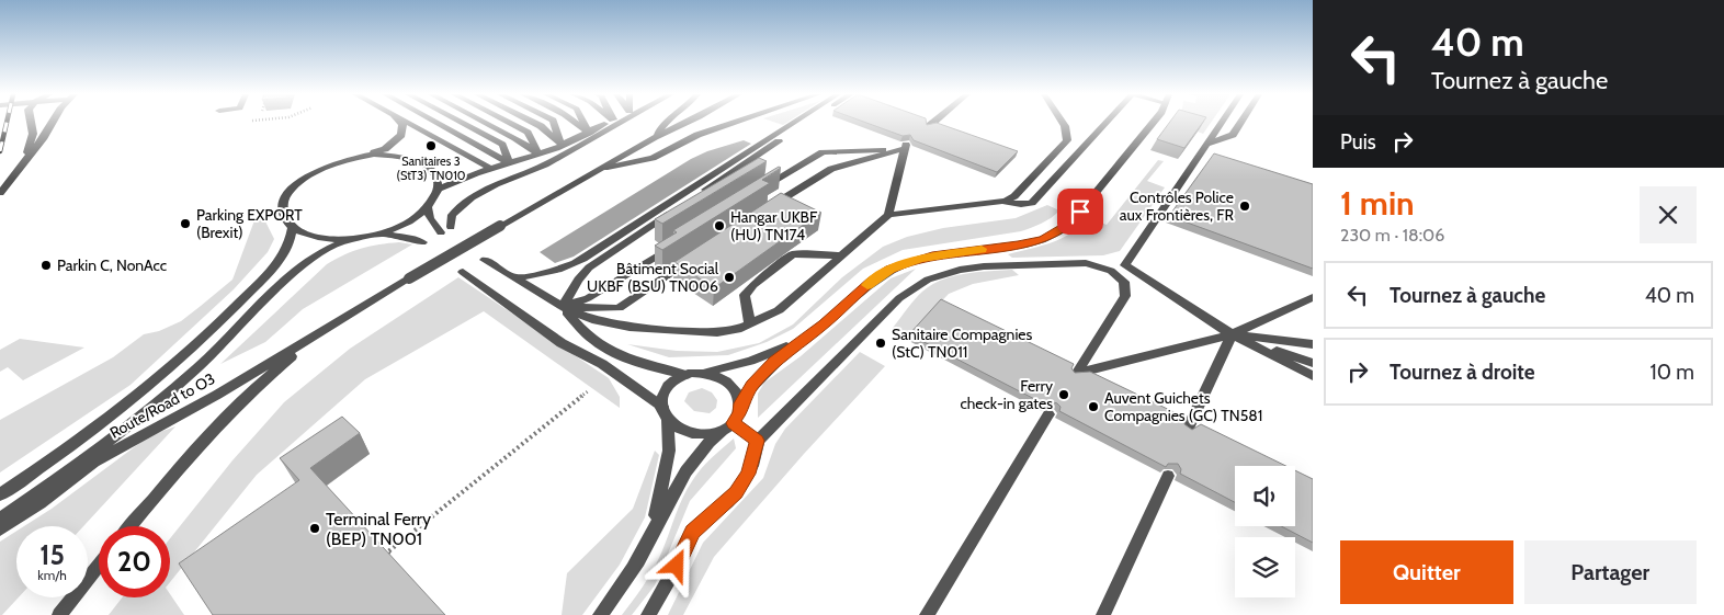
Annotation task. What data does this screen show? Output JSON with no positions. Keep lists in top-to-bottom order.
{
  "streets": {
    "street": ["Route/Road to O3"]
  },
  "places": [
    "Sanitaires 3 (StT3) TN010",
    "Contrôles Police aux Frontières, FR",
    "Parking EXPORT (Brexit)",
    "Hangar UKBF (HU) TN174",
    "Parkin C, NonAcc",
    "Bâtiment Social UKBF (BSU) TN006",
    "Sanitaire Compagnies (StC) TN011",
    "Ferry check-in gates",
    "Auvent Guichets Compagnies (GC) TN581",
    "Terminal Ferry (BEP) TN001"
  ],
  "page": {
    "turn": ["40 m", "Tournez à gauche"],
    "then": "Puis",
    "heading": ["1 min", "230 m · 18:06"],
    "list": [
      {
        "name": "Tournez à gauche",
        "value": "40 m"
      },
      {
        "name": "Tournez à droite",
        "value": "10 m"
      }
    ],
    "speed": "15 km/h",
    "limit": "20",
    "buttons": ["Quitter", "Partager"]
  }
}
